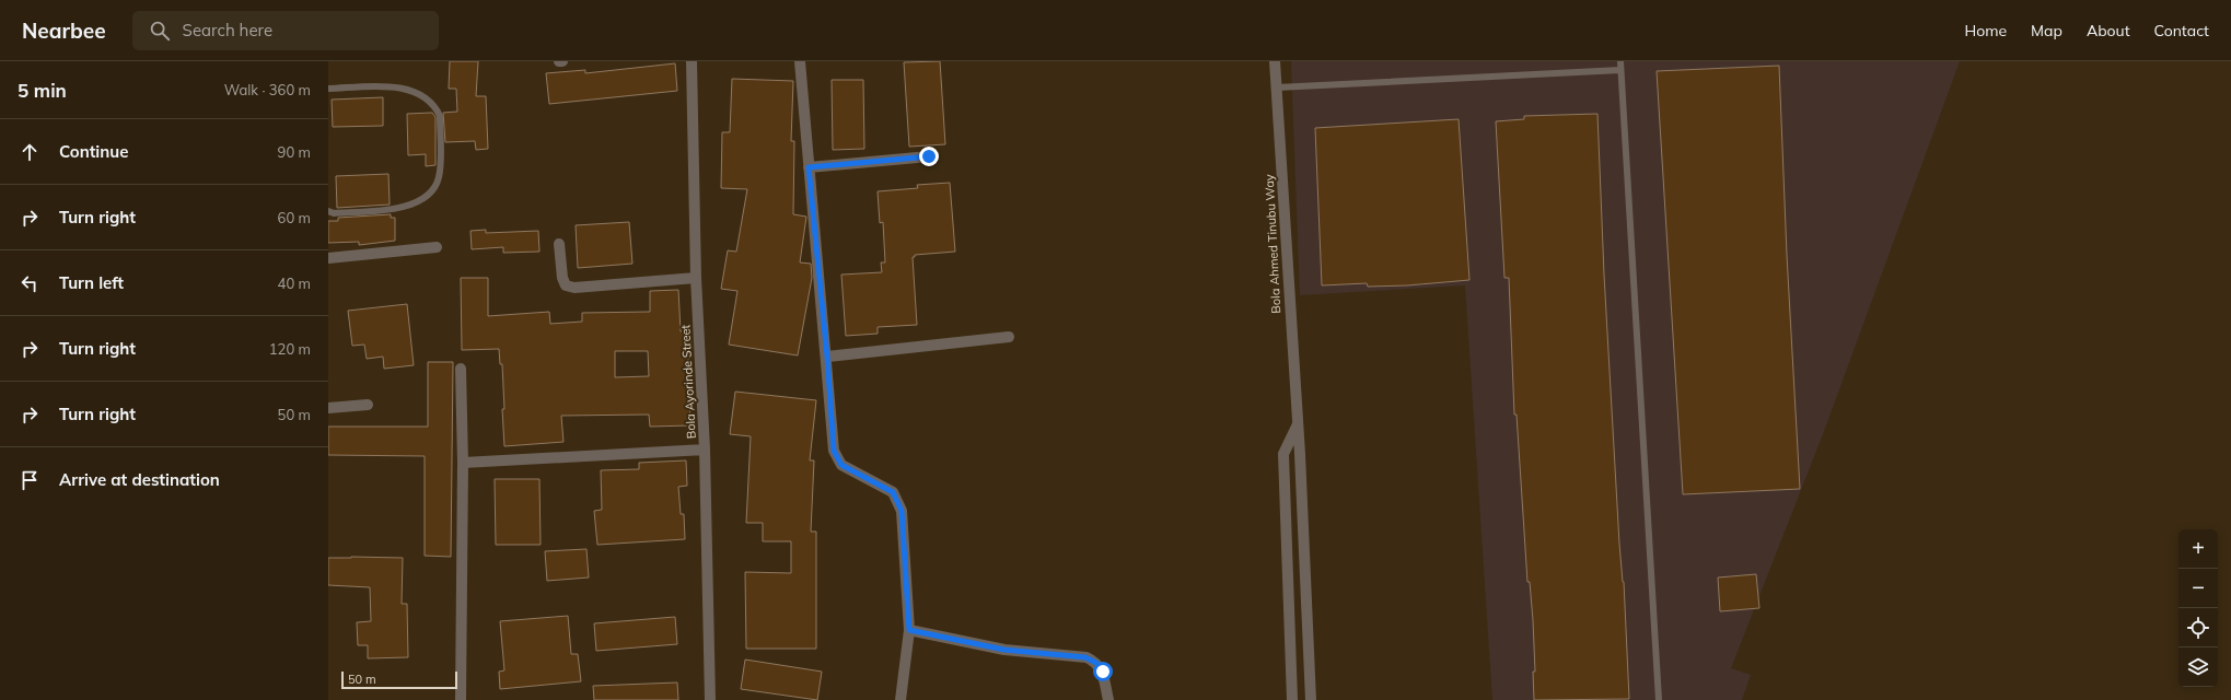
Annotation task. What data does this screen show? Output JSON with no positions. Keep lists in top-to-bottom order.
{
  "streets": {
    "street": ["Bola Ahmed Tinubu Way", "Bola Ayorinde Street"]
  },
  "scale_bar": "50 m",
  "page": {
    "header": "Nearbee",
    "search": "Search here",
    "nav": [
      "Home",
      "Map",
      "About",
      "Contact"
    ],
    "heading": ["5 min", "Walk · 360 m"],
    "list": [
      ["Continue", "90 m"],
      ["Turn right", "60 m"],
      ["Turn left", "40 m"],
      ["Turn right", "120 m"],
      ["Turn right", "50 m"],
      "Arrive at destination"
    ],
    "map_buttons": ["+", "−"],
    "scale": "50 m"
  }
}
